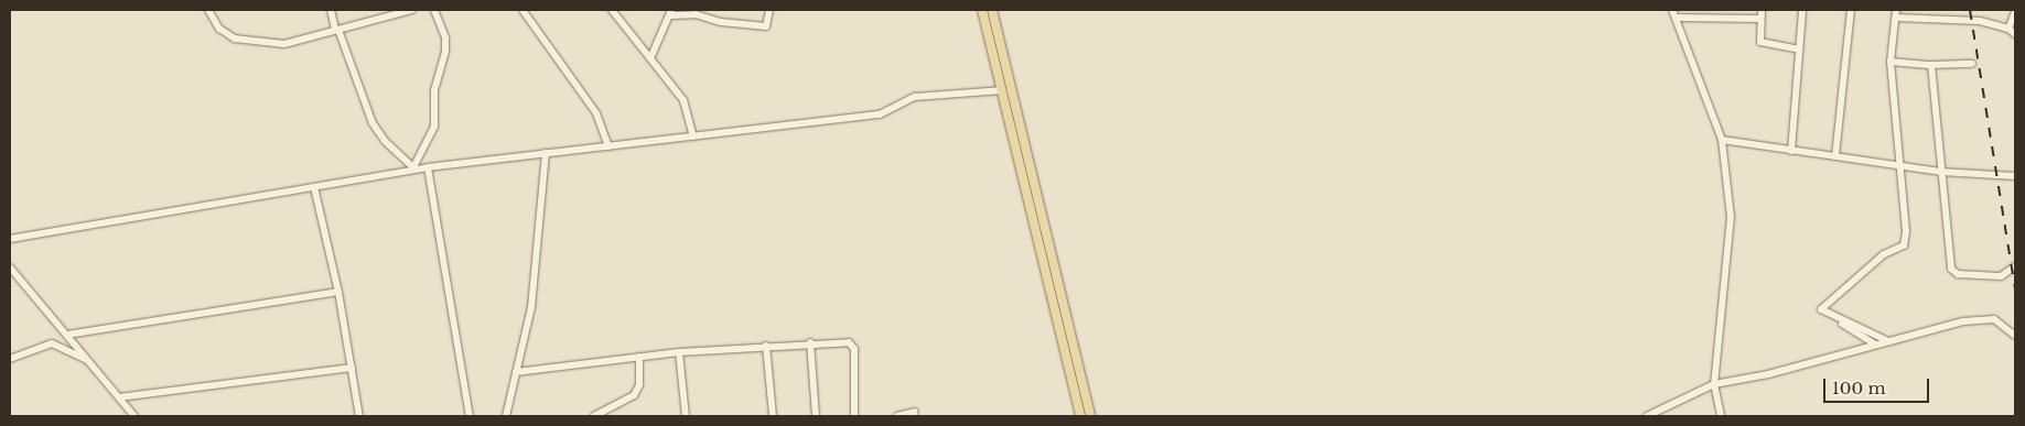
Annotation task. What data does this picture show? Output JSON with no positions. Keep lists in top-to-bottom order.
{
  "scale_bar": "100 m"
}
